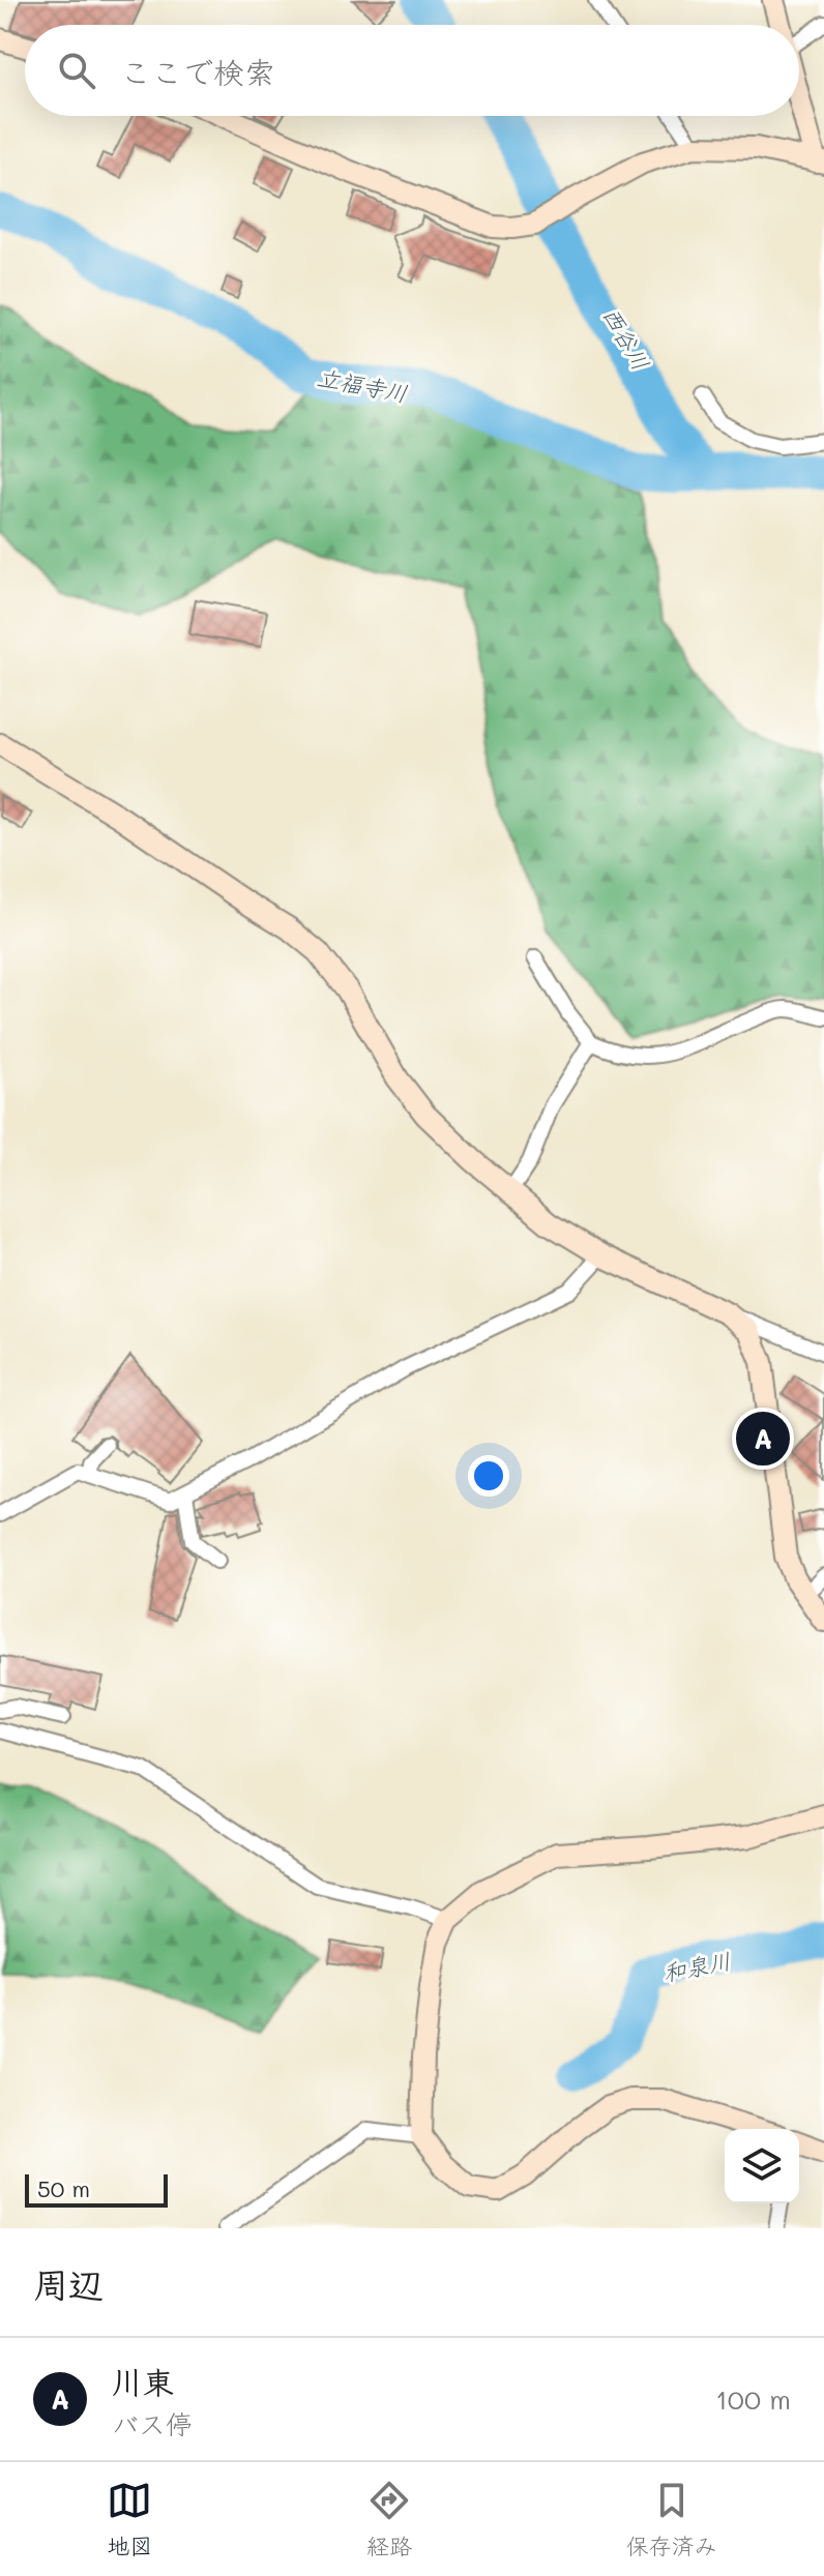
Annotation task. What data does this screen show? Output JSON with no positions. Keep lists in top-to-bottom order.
{
  "water": ["西谷川", "立福寺川", "和泉川"],
  "scale_bar": "50 m",
  "page": {
    "search": "ここで検索",
    "pins": "A",
    "scale": "50 m",
    "heading": "周辺",
    "list": [
      {
        "mark": "A",
        "name": "川東",
        "note": "バス停",
        "value": "100 m"
      }
    ],
    "nav": ["地図", "経路", "保存済み"]
  }
}
